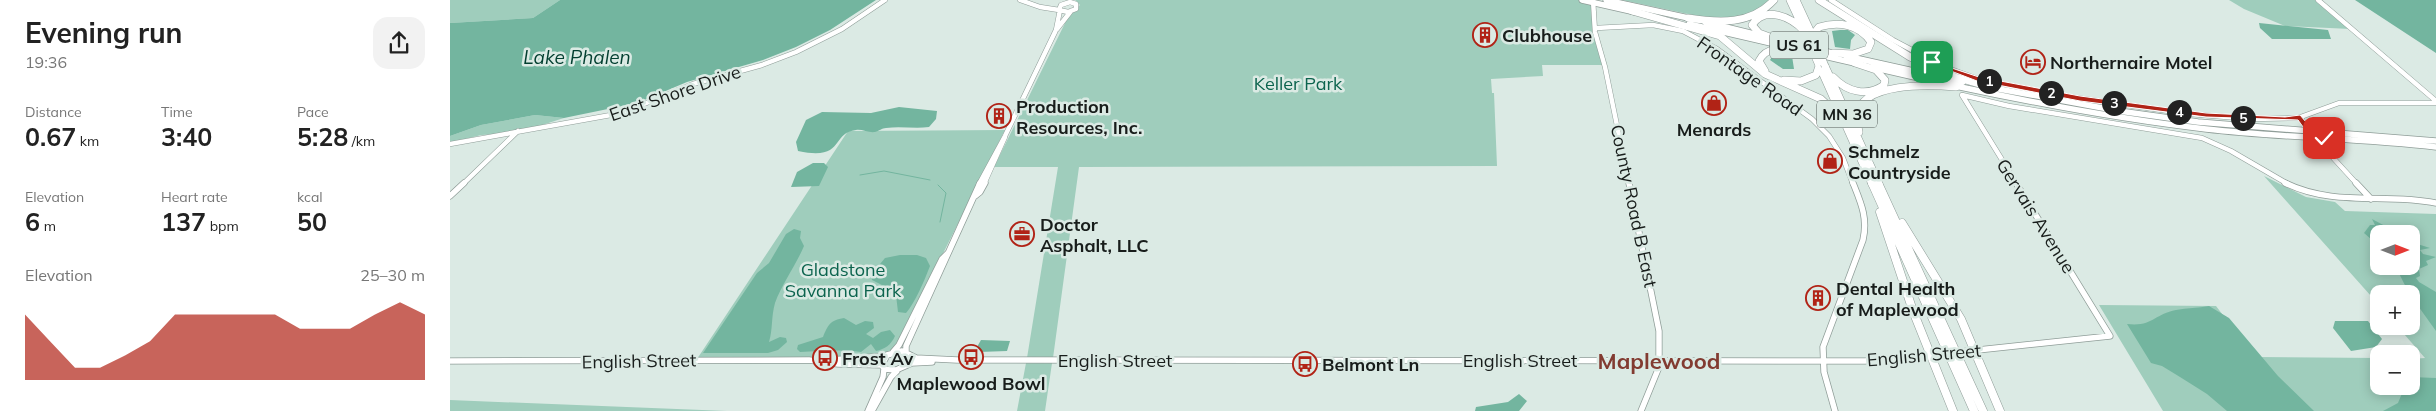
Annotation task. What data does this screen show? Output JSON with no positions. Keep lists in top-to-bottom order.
{
  "streets": {
    "highway": ["MN 36"],
    "main road": ["US 61"],
    "street": [
      "Frontage Road",
      "East Shore Drive",
      "County Road B East",
      "Gervais Avenue",
      "English Street"
    ]
  },
  "crossings": [
    ["US 61", "County Road B East"],
    ["Frontage Road", "County Road B East"],
    ["Frontage Road", "English Street"],
    ["County Road B East", "English Street"],
    ["Gervais Avenue", "English Street"]
  ],
  "districts": ["Maplewood"],
  "water": ["Lake Phalen"],
  "parks": ["Keller Park", "Gladstone Savanna Park"],
  "places": {
    "building": ["Clubhouse", "Production Resources, Inc.", "Dental Health of Maplewood"],
    "hotel": ["Northernaire Motel"],
    "shop": ["Menards", "Schmelz Countryside"],
    "office": ["Doctor Asphalt, LLC"],
    "bus stop": ["Maplewood Bowl", "Frost Av", "Belmont Ln"]
  },
  "north": "right",
  "page": {
    "heading": ["Evening run", "19:36"],
    "pins": [
      "1",
      "2",
      "3",
      "4",
      "5"
    ],
    "stats": [
      ["Distance", "0.67 km"],
      ["Time", "3:40"],
      ["Pace", "5:28 /km"],
      ["Elevation", "6 m"],
      ["Heart rate", "137 bpm"],
      ["kcal", "50"]
    ],
    "map_buttons": ["+", "−"],
    "chart": ["Elevation", "25–30 m"]
  }
}
